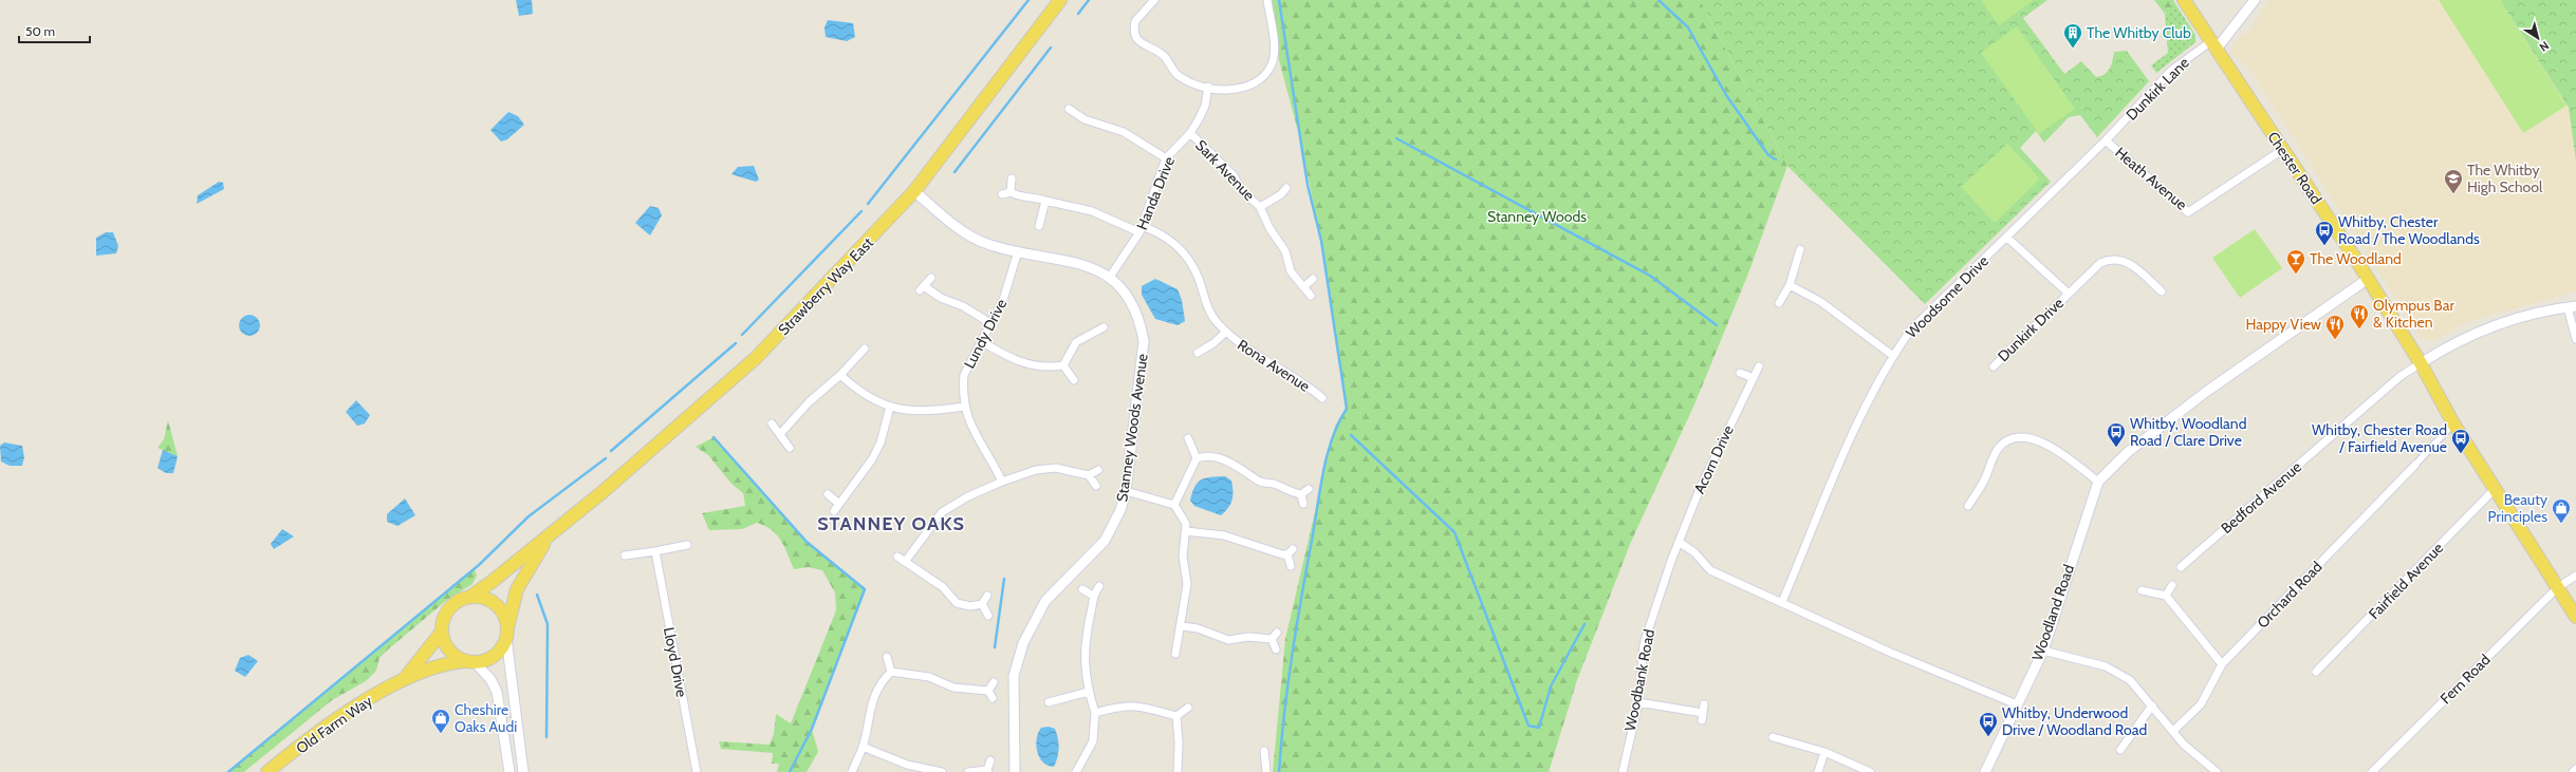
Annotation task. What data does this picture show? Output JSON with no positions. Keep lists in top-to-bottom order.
{
  "streets": {
    "main road": ["Chester Road", "Strawberry Way East", "Old Farm Way"],
    "street": [
      "Dunkirk Lane",
      "Sark Avenue",
      "Heath Avenue",
      "Handa Drive",
      "Woodsome Drive",
      "Dunkirk Drive",
      "Lundy Drive",
      "Rona Avenue",
      "Stanney Woods Avenue",
      "Acorn Drive",
      "Bedford Avenue",
      "Fairfield Avenue",
      "Orchard Road",
      "Woodland Road",
      "Lloyd Drive",
      "Fern Road",
      "Woodbank Road"
    ]
  },
  "crossings": [
    ["Dunkirk Lane", "Chester Road"],
    ["Dunkirk Lane", "Heath Avenue"],
    ["Dunkirk Lane", "Woodsome Drive"],
    ["Chester Road", "Heath Avenue"],
    ["Chester Road", "Bedford Avenue"],
    ["Chester Road", "Fairfield Avenue"],
    ["Chester Road", "Woodland Road"],
    ["Chester Road", "Fern Road"],
    ["Sark Avenue", "Handa Drive"],
    ["Heath Avenue", "Woodsome Drive"],
    ["Handa Drive", "Rona Avenue"],
    ["Handa Drive", "Stanney Woods Avenue"],
    ["Strawberry Way East", "Stanney Woods Avenue"],
    ["Strawberry Way East", "Old Farm Way"],
    ["Woodsome Drive", "Dunkirk Drive"],
    ["Lundy Drive", "Stanney Woods Avenue"],
    ["Acorn Drive", "Woodbank Road"]
  ],
  "districts": ["STANNEY OAKS"],
  "parks": ["Stanney Woods"],
  "places": {
    "building": ["The Whitby Club"],
    "school or university": ["The Whitby High School"],
    "bus stop": [
      "Whitby, Chester Road / The Woodlands",
      "Whitby, Woodland Road / Clare Drive",
      "Whitby, Chester Road / Fairfield Avenue",
      "Whitby, Underwood Drive / Woodland Road"
    ],
    "bar": ["The Woodland"],
    "restaurant": ["Olympus Bar & Kitchen", "Happy View"],
    "shop": ["Beauty Principles", "Cheshire Oaks Audi"]
  },
  "scale_bar": "50 m",
  "north": "bottom right"
}
